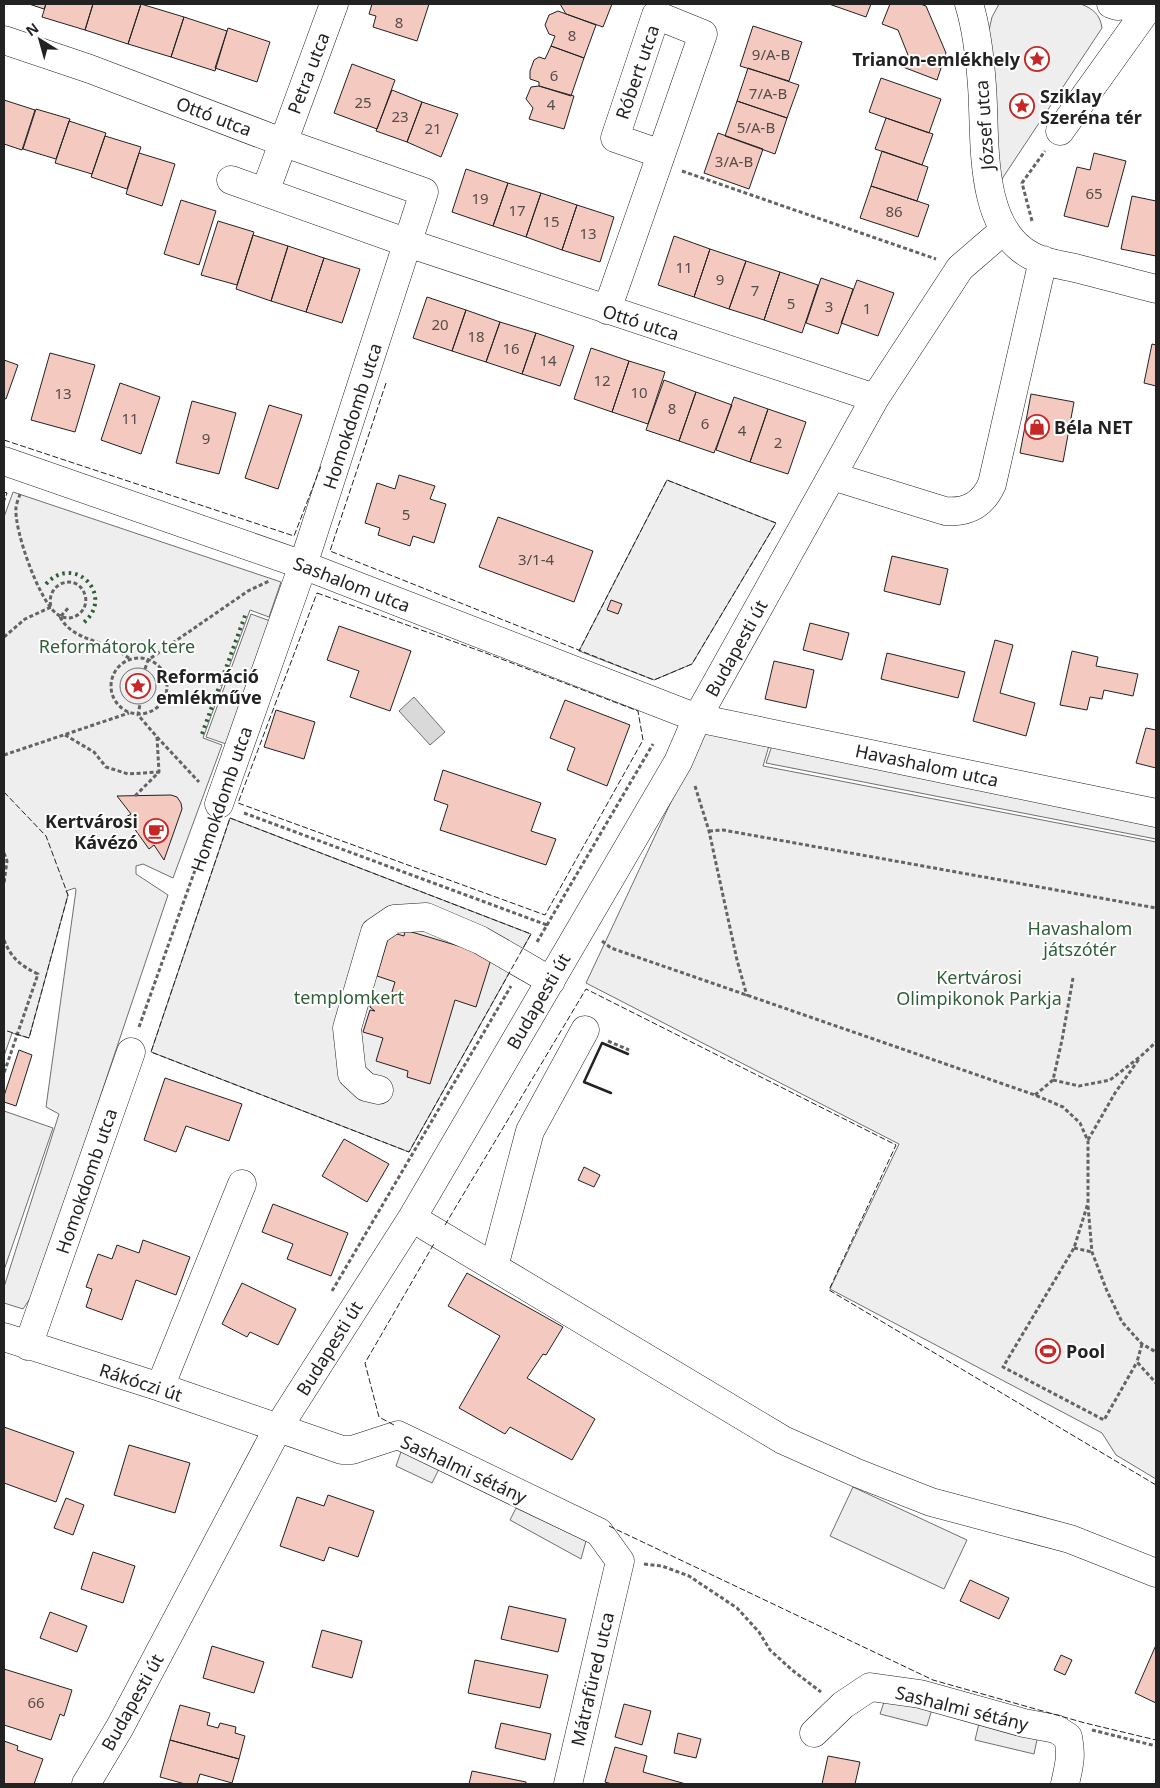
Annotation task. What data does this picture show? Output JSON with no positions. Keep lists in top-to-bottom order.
{
  "streets": {
    "street": [
      "Róbert utca",
      "Petra utca",
      "Ottó utca",
      "József utca",
      "Homokdomb utca",
      "Sashalom utca",
      "Budapesti út",
      "Havashalom utca",
      "Rákóczi út",
      "Sashalmi sétány",
      "Mátrafüred utca"
    ]
  },
  "crossings": [
    ["Róbert utca", "Ottó utca"],
    ["Petra utca", "Ottó utca"],
    ["Ottó utca", "Homokdomb utca"],
    ["Ottó utca", "Budapesti út"],
    ["József utca", "Budapesti út"],
    ["Homokdomb utca", "Sashalom utca"],
    ["Homokdomb utca", "Rákóczi út"],
    ["Sashalom utca", "Budapesti út"],
    ["Sashalom utca", "Havashalom utca"],
    ["Budapesti út", "Havashalom utca"],
    ["Budapesti út", "Rákóczi út"],
    ["Budapesti út", "Sashalmi sétány"],
    ["Rákóczi út", "Sashalmi sétány"],
    ["Sashalmi sétány", "Mátrafüred utca"]
  ],
  "parks": [
    "Reformátorok tere",
    "Havashalom játszótér",
    "Kertvárosi Olimpikonok Parkja",
    "templomkert"
  ],
  "places": {
    "place": ["Trianon-emlékhely", "Sziklay Szeréna tér", "Reformáció emlékműve"],
    "shop": ["Béla NET"],
    "cafe": ["Kertvárosi Kávézó"],
    "sports": ["Pool"]
  },
  "house_numbers": [
    "8",
    "8",
    "9/A-B",
    "6",
    "7/A-B",
    "25",
    "4",
    "23",
    "5/A-B",
    "21",
    "3/A-B",
    "65",
    "19",
    "17",
    "86",
    "15",
    "13",
    "11",
    "9",
    "7",
    "5",
    "3",
    "1",
    "20",
    "18",
    "16",
    "14",
    "12",
    "10",
    "13",
    "8",
    "11",
    "6",
    "4",
    "9",
    "2",
    "5",
    "3/1-4",
    "66"
  ],
  "north": "top left"
}
